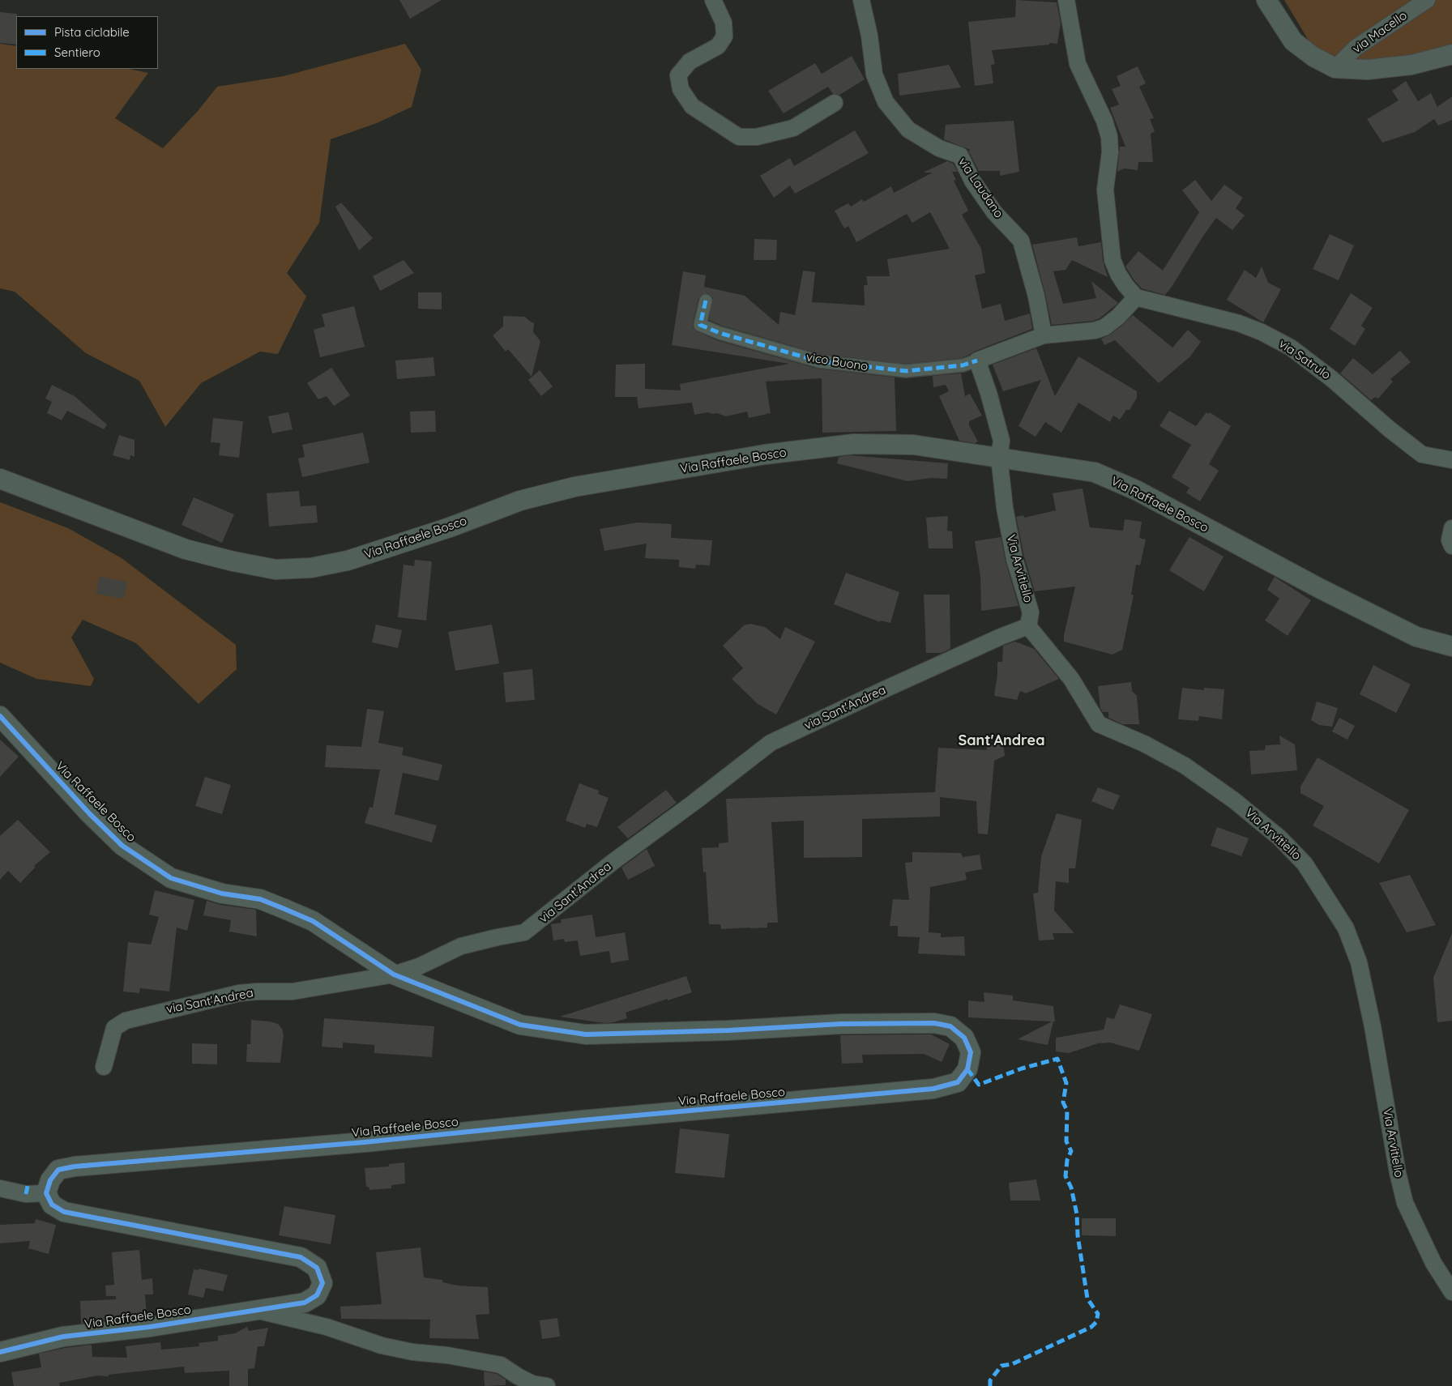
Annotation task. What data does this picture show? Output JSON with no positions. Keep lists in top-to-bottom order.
{
  "streets": {
    "street": [
      "via Macello",
      "via Laudano",
      "via Satrulo",
      "vico Buono",
      "Via Raffaele Bosco",
      "Via Arvitiello",
      "via Sant'Andrea"
    ]
  },
  "crossings": [
    ["Via Raffaele Bosco", "Via Arvitiello"],
    ["Via Raffaele Bosco", "via Sant'Andrea"],
    ["Via Arvitiello", "via Sant'Andrea"]
  ],
  "districts": ["Sant'Andrea"],
  "legend": ["Pista ciclabile", "Sentiero"]
}
